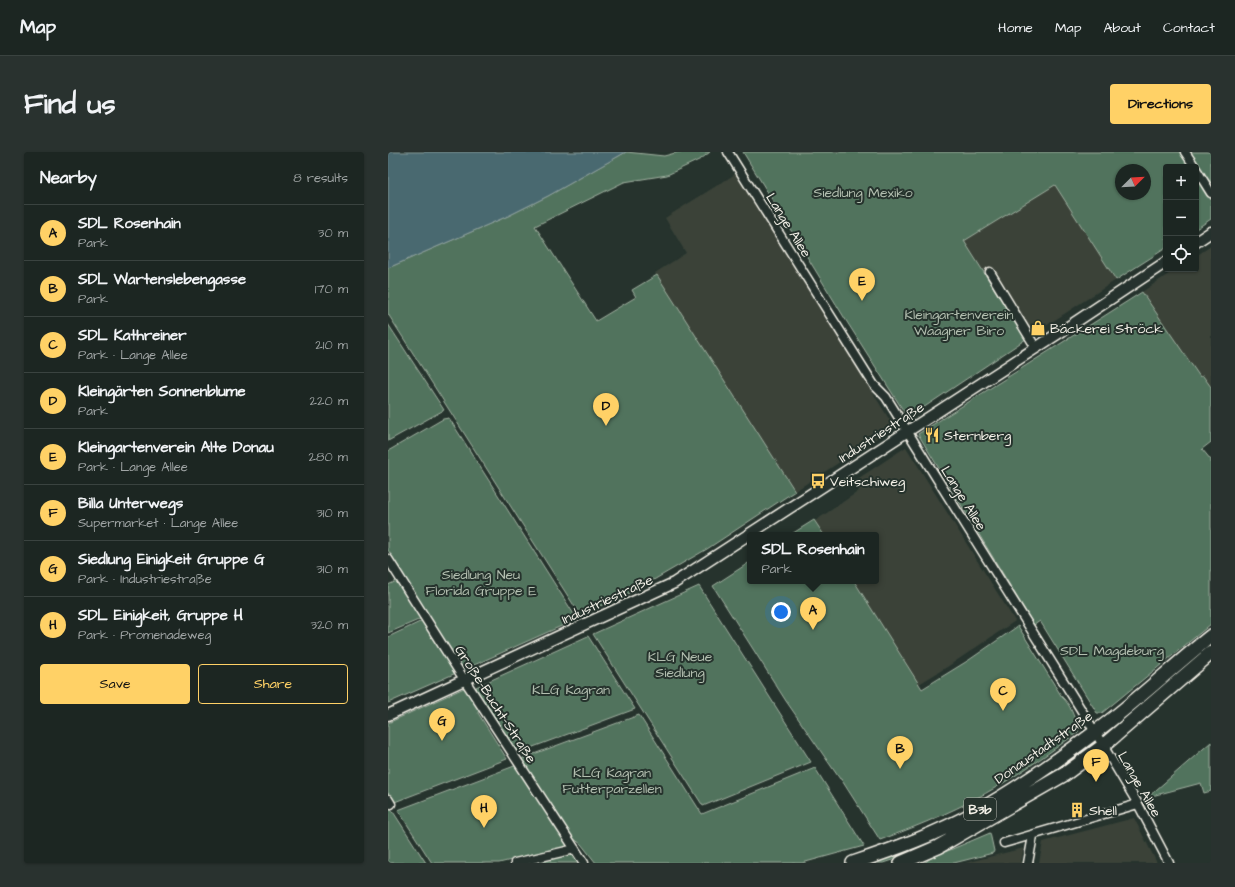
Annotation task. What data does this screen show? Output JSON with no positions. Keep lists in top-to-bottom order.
{
  "streets": {
    "main road": ["Donaustadtstraße", "B3b"],
    "street": ["Lange Allee", "Industriestraße", "Große-Bucht-Straße"]
  },
  "crossings": [
    ["Lange Allee", "Industriestraße"],
    ["Lange Allee", "Donaustadtstraße"],
    ["Industriestraße", "Große-Bucht-Straße"]
  ],
  "parks": [
    "Siedlung Mexiko",
    "Kleingartenverein Waagner Biro",
    "Siedlung Neu Florida Gruppe E",
    "SDL Magdeburg",
    "KLG Neue Siedlung",
    "KLG Kagran",
    "KLG Kagran Futterparzellen"
  ],
  "places": {
    "shop": ["Bäckerei Ströck"],
    "restaurant": ["Sternberg"],
    "bus stop": ["Veitschiweg"],
    "building": ["Shell"]
  },
  "north": "top right",
  "page": {
    "header": "Map",
    "nav": [
      "Home",
      "Map",
      "About",
      "Contact"
    ],
    "buttons": [
      "Directions",
      ["Save", "Share"]
    ],
    "title": "Find us",
    "heading": ["Nearby", "8 results"],
    "map_buttons": ["+", "−"],
    "list": [
      {
        "mark": "A",
        "name": "SDL Rosenhain",
        "note": "Park",
        "value": "30 m"
      },
      {
        "mark": "B",
        "name": "SDL Wartenslebengasse",
        "note": "Park",
        "value": "170 m"
      },
      {
        "mark": "C",
        "name": "SDL Kathreiner",
        "note": "Park · Lange Allee",
        "value": "210 m"
      },
      {
        "mark": "D",
        "name": "Kleingärten Sonnenblume",
        "note": "Park",
        "value": "220 m"
      },
      {
        "mark": "E",
        "name": "Kleingartenverein Alte Donau",
        "note": "Park · Lange Allee",
        "value": "280 m"
      },
      {
        "mark": "F",
        "name": "Billa Unterwegs",
        "note": "Supermarket · Lange Allee",
        "value": "310 m"
      },
      {
        "mark": "G",
        "name": "Siedlung Einigkeit Gruppe G",
        "note": "Park · Industriestraße",
        "value": "310 m"
      },
      {
        "mark": "H",
        "name": "SDL Einigkeit, Gruppe H",
        "note": "Park · Promenadeweg",
        "value": "320 m"
      }
    ],
    "pins": [
      "E",
      "D",
      "A",
      "C",
      "G",
      "B",
      "F",
      "H"
    ],
    "popup": ["SDL Rosenhain", "Park"]
  }
}
